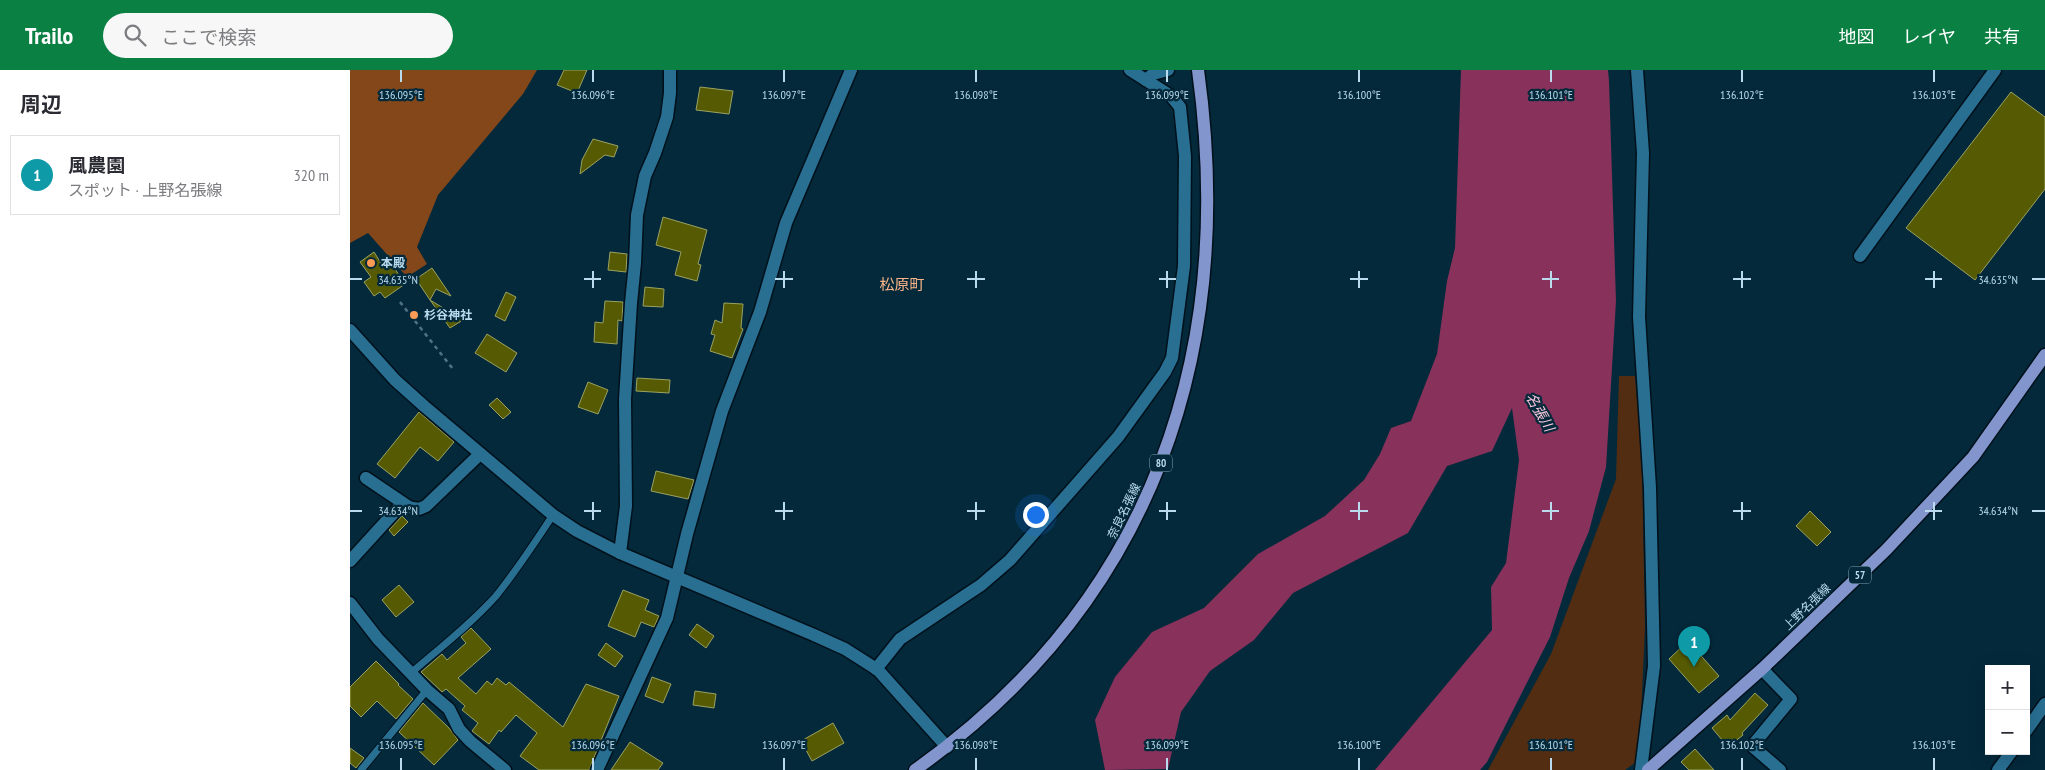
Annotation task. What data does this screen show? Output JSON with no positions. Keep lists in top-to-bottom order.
{
  "streets": {
    "main road": [
      "80",
      "奈良名張線",
      "57",
      "上野名張線"
    ]
  },
  "districts": ["松原町"],
  "water": ["名張川"],
  "places": ["本殿", "杉谷神社"],
  "page": {
    "header": "Trailo",
    "search": "ここで検索",
    "nav": ["地図", "レイヤ", "共有"],
    "heading": "周辺",
    "list": [
      {
        "mark": "1",
        "name": "風農園",
        "note": "スポット · 上野名張線",
        "value": "320 m"
      }
    ],
    "pins": "1",
    "map_buttons": ["+", "−"]
  },
  "coordinates": [
    "136.095°E",
    "136.096°E",
    "136.097°E",
    "136.098°E",
    "136.099°E",
    "136.100°E",
    "136.101°E",
    "136.102°E",
    "136.103°E",
    "34.635°N",
    "34.634°N"
  ]
}
